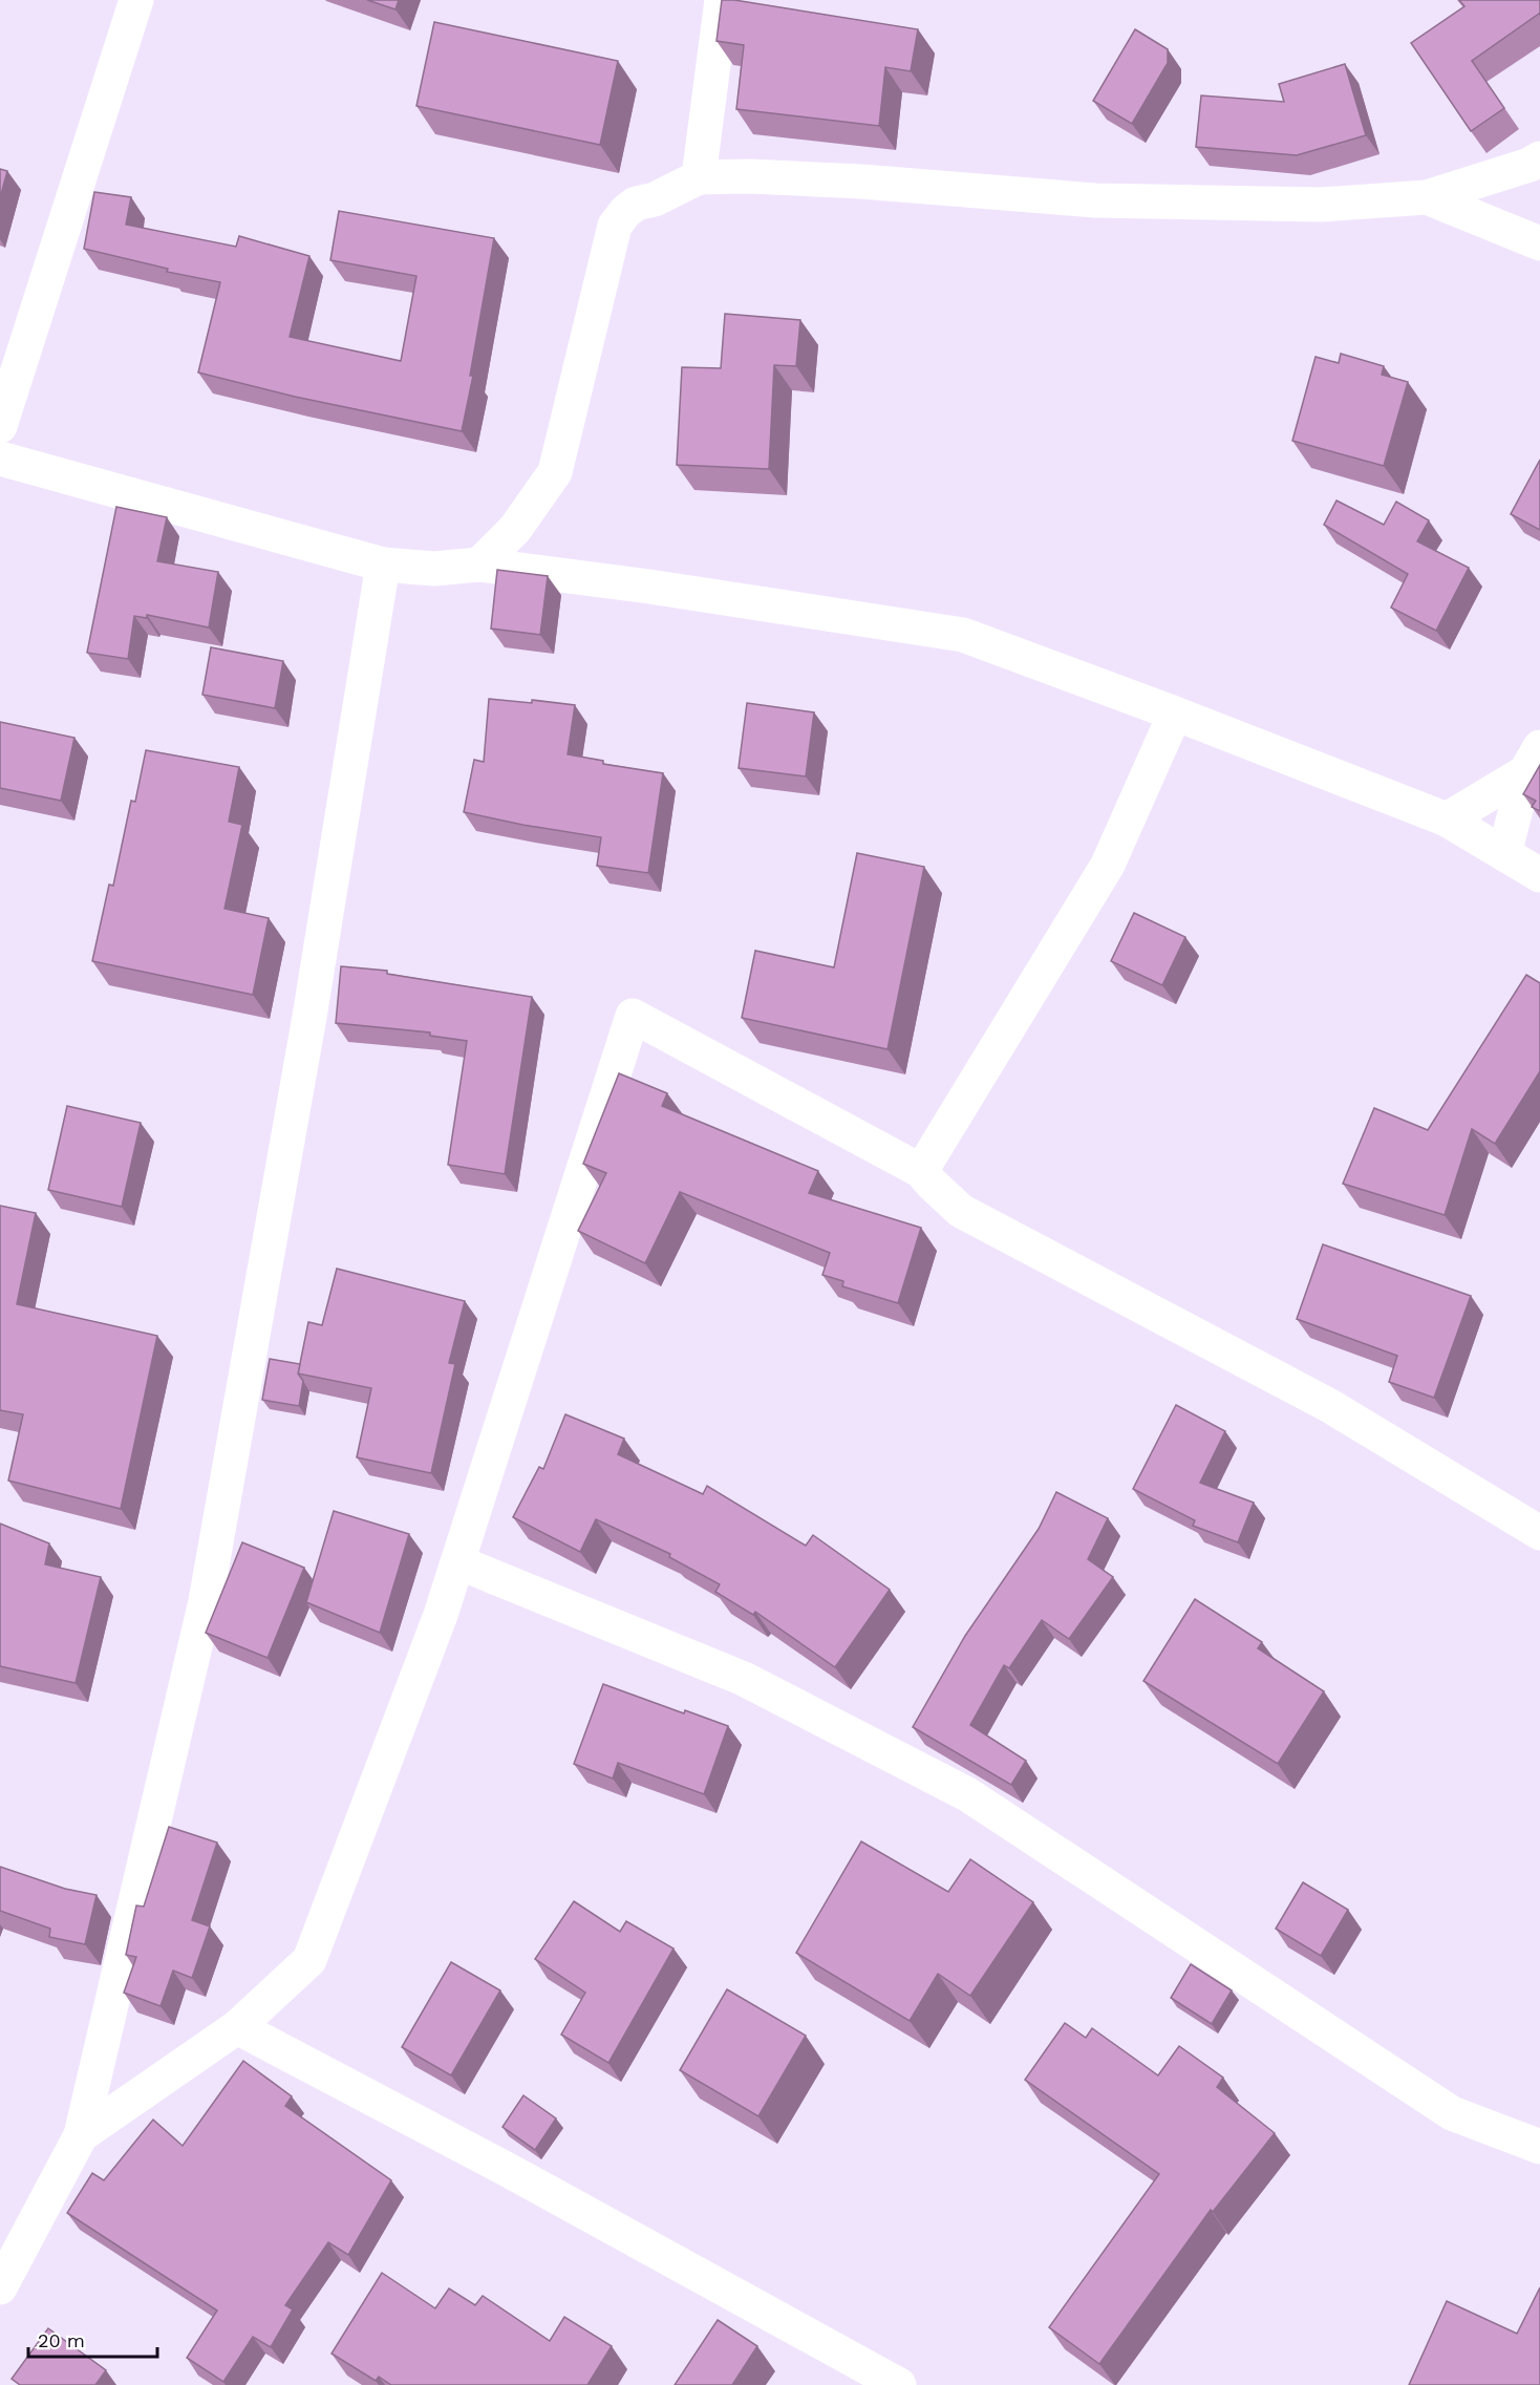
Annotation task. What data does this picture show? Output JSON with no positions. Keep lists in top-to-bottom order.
{
  "scale_bar": "20 m"
}
